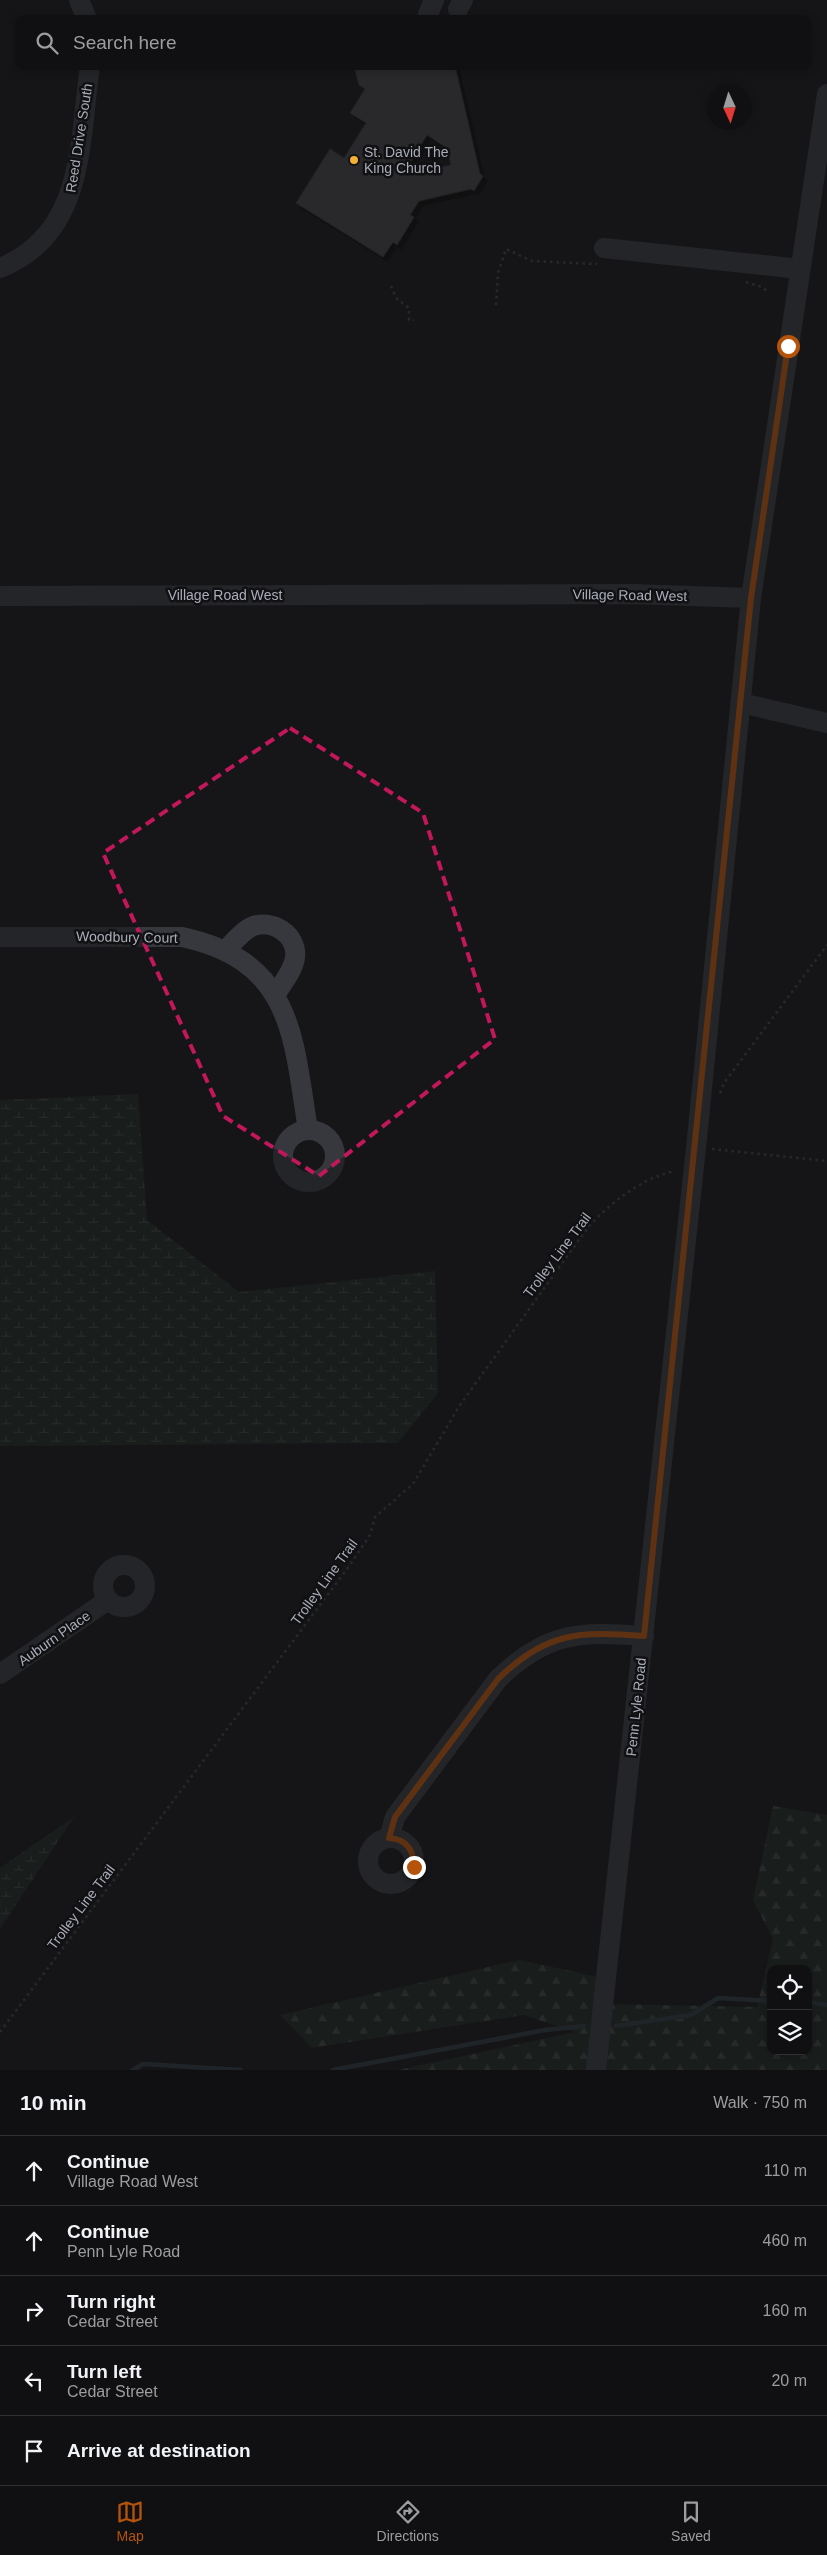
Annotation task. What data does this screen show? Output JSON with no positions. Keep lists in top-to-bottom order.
{
  "streets": {
    "street": [
      "Reed Drive South",
      "Village Road West",
      "Woodbury Court",
      "Auburn Place",
      "Penn Lyle Road"
    ],
    "path": ["Trolley Line Trail"]
  },
  "crossings": [
    ["Village Road West", "Penn Lyle Road"]
  ],
  "places": ["St. David The King Church"],
  "north": "bottom",
  "page": {
    "search": "Search here",
    "heading": ["10 min", "Walk · 750 m"],
    "list": [
      ["Continue", "Village Road West", "110 m"],
      ["Continue", "Penn Lyle Road", "460 m"],
      ["Turn right", "Cedar Street", "160 m"],
      ["Turn left", "Cedar Street", "20 m"],
      "Arrive at destination"
    ],
    "nav": ["Map", "Directions", "Saved"]
  }
}
